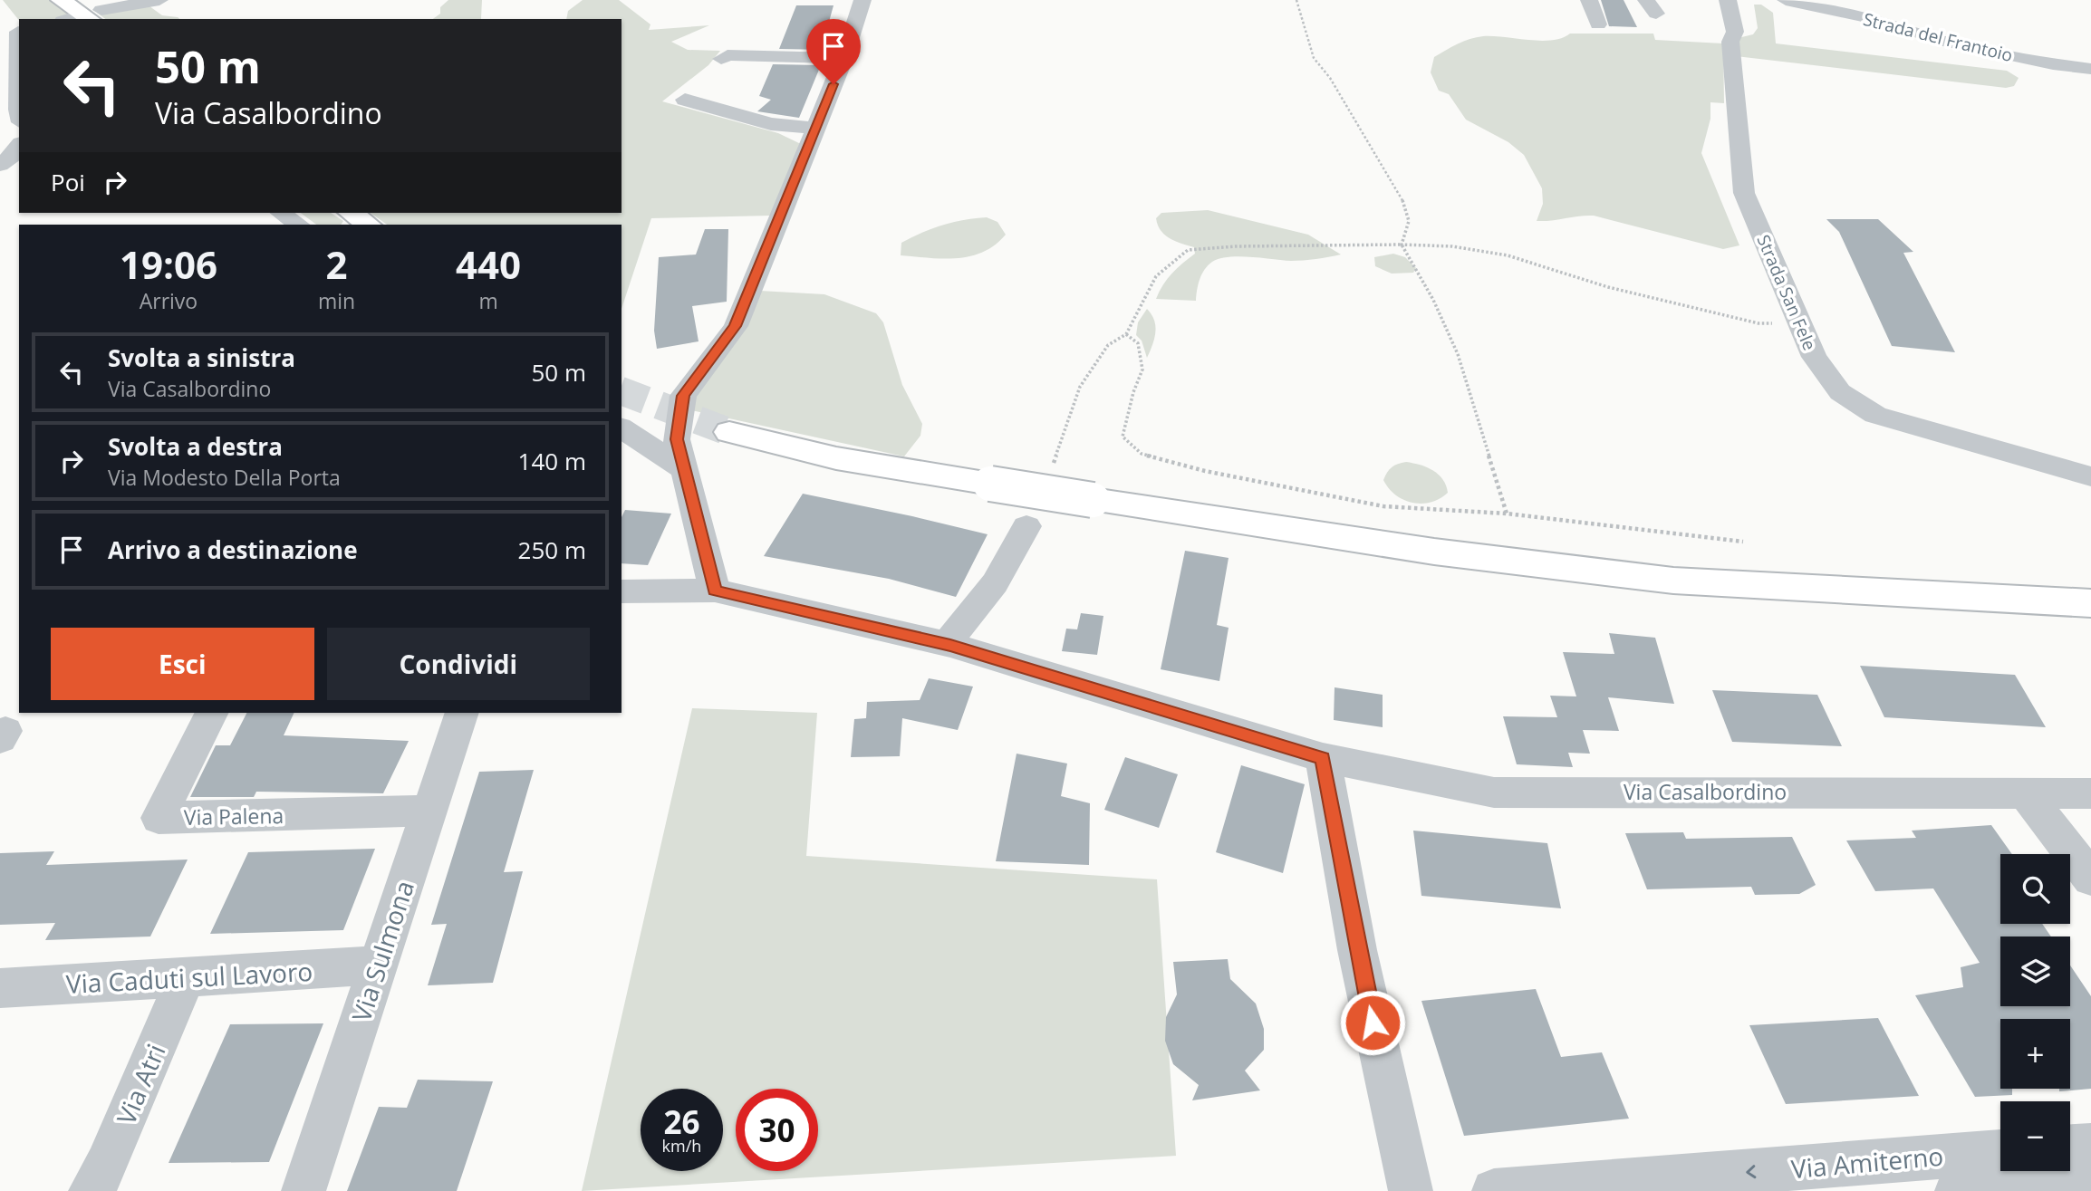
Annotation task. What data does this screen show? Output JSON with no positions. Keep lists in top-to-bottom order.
{
  "streets": {
    "street": [
      "Strada del Frantoio",
      "Strada San Fele",
      "Via Casalbordino",
      "Via Palena",
      "Via Sulmona",
      "Via Caduti sul Lavoro",
      "Via Atri",
      "Via Amiterno"
    ]
  },
  "crossings": [
    ["Via Palena", "Via Sulmona"],
    ["Via Sulmona", "Via Caduti sul Lavoro"],
    ["Via Caduti sul Lavoro", "Via Atri"]
  ],
  "one_way": ["Via Amiterno"],
  "page": {
    "turn": ["50 m", "Via Casalbordino"],
    "then": "Poi",
    "eta": [
      "19:06",
      "Arrivo",
      "2",
      "min",
      "440",
      "m"
    ],
    "list": [
      {
        "name": "Svolta a sinistra",
        "note": "Via Casalbordino",
        "value": "50 m"
      },
      {
        "name": "Svolta a destra",
        "note": "Via Modesto Della Porta",
        "value": "140 m"
      },
      {
        "name": "Arrivo a destinazione",
        "value": "250 m"
      }
    ],
    "buttons": ["Esci", "Condividi"],
    "map_buttons": ["+", "−"],
    "speed": "26 km/h",
    "limit": "30"
  }
}
